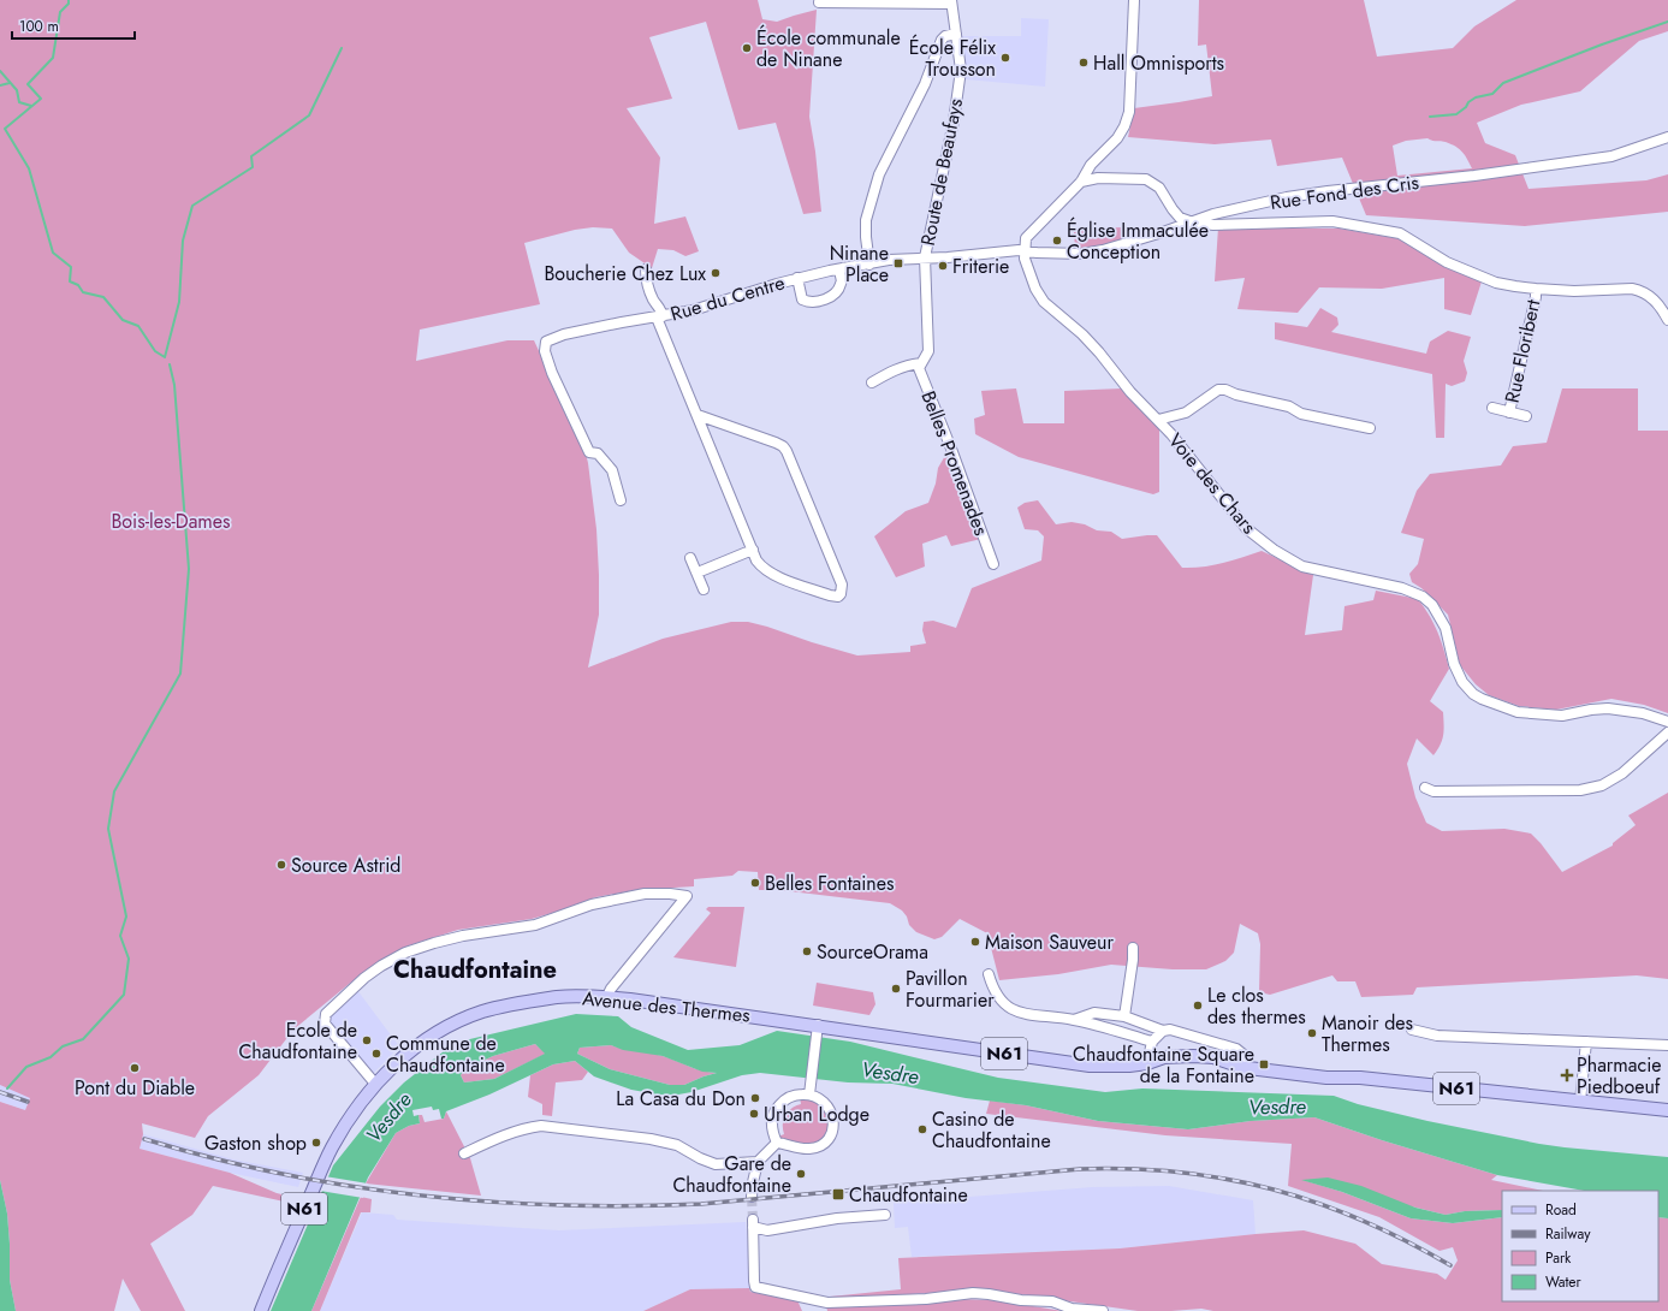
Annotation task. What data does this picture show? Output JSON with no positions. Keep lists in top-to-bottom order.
{
  "streets": {
    "main road": ["Avenue des Thermes", "N61"],
    "street": [
      "Route de Beaufays",
      "Rue Fond des Cris",
      "Rue du Centre",
      "Rue Floribert",
      "Belles Promenades",
      "Voie des Chars"
    ]
  },
  "crossings": [
    ["Route de Beaufays", "Rue du Centre"],
    ["Route de Beaufays", "Belles Promenades"],
    ["Rue Fond des Cris", "Rue du Centre"],
    ["Rue Fond des Cris", "Voie des Chars"],
    ["Rue du Centre", "Belles Promenades"],
    ["Rue du Centre", "Voie des Chars"]
  ],
  "districts": ["Chaudfontaine"],
  "water": ["Vesdre"],
  "parks": ["Bois-les-Dames"],
  "places": {
    "other": [
      "École communale de Ninane",
      "École Félix Trousson",
      "Hall Omnisports",
      "Église Immaculée Conception",
      "Friterie",
      "Boucherie Chez Lux",
      "Source Astrid",
      "Belles Fontaines",
      "Maison Sauveur",
      "SourceOrama",
      "Pavillon Fourmarier",
      "Le clos des thermes",
      "Manoir des Thermes",
      "Ecole de Chaudfontaine",
      "Commune de Chaudfontaine",
      "Pont du Diable",
      "La Casa du Don",
      "Urban Lodge",
      "Casino de Chaudfontaine",
      "Gaston shop",
      "Gare de Chaudfontaine"
    ],
    "transit": ["Ninane Place", "Chaudfontaine Square de la Fontaine", "Chaudfontaine"],
    "health": ["Pharmacie Piedboeuf"]
  },
  "legend": [
    "Road",
    "Railway",
    "Park",
    "Water"
  ],
  "scale_bar": "100 m"
}
